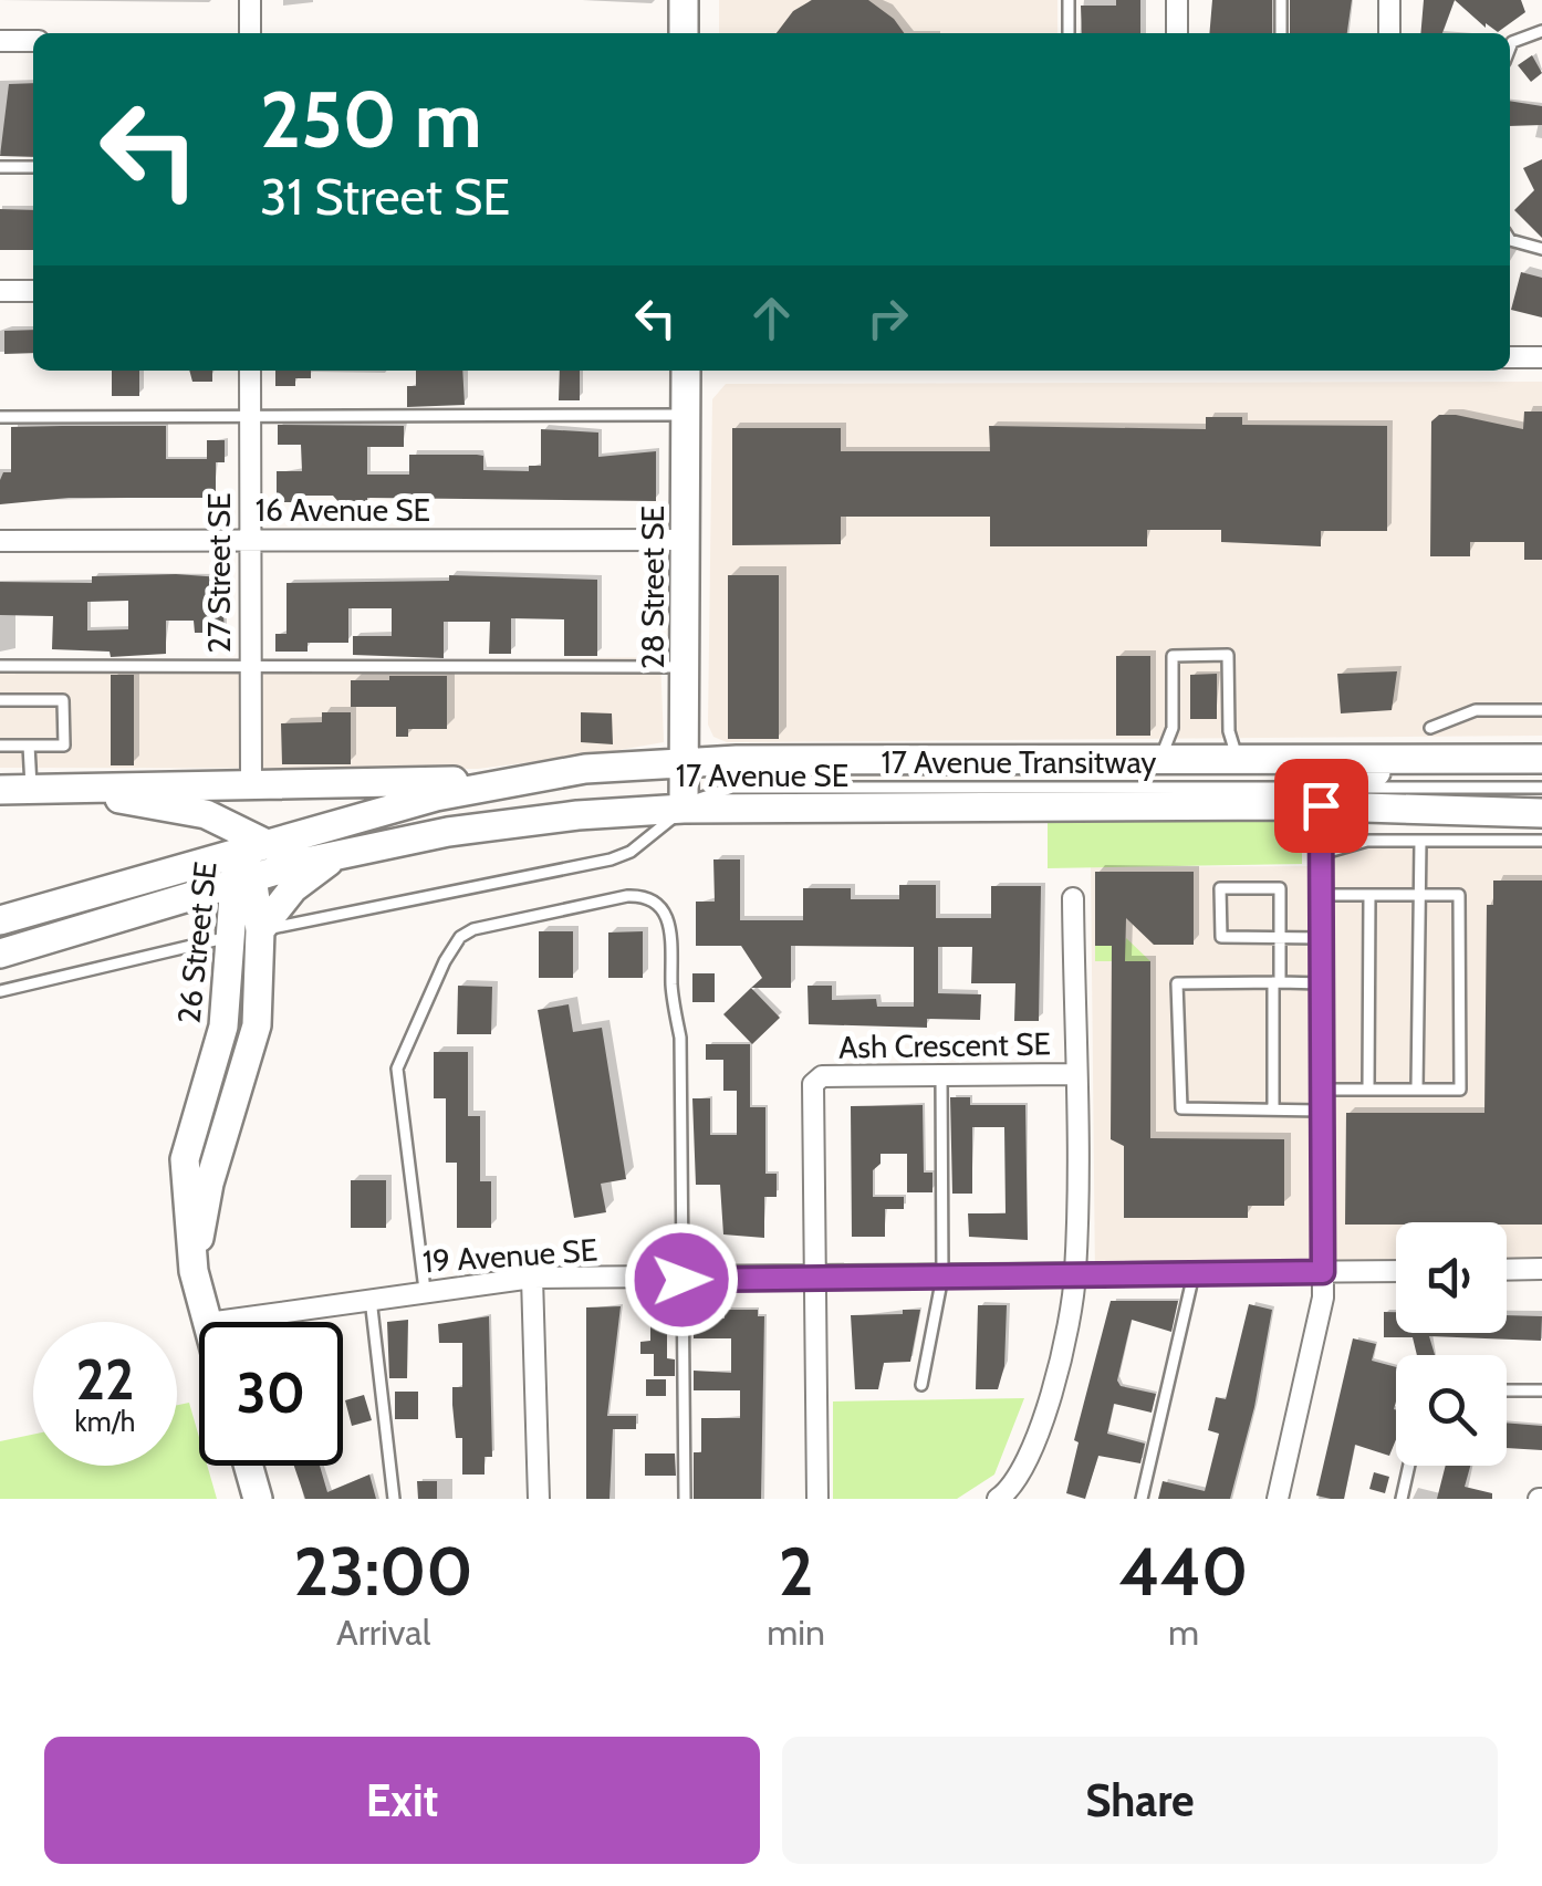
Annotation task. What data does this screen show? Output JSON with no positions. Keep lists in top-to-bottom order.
{
  "streets": {
    "main road": ["28 Street SE", "17 Avenue SE", "26 Street SE"],
    "street": [
      "16 Avenue SE",
      "27 Street SE",
      "Ash Crescent SE",
      "19 Avenue SE"
    ]
  },
  "crossings": [
    ["16 Avenue SE", "27 Street SE"],
    ["16 Avenue SE", "28 Street SE"],
    ["27 Street SE", "17 Avenue SE"],
    ["28 Street SE", "17 Avenue SE"],
    ["17 Avenue SE", "26 Street SE"],
    ["Ash Crescent SE", "19 Avenue SE"]
  ],
  "page": {
    "turn": ["250 m", "31 Street SE"],
    "speed": "22 km/h",
    "limit": "30",
    "eta": [
      "23:00",
      "Arrival",
      "2",
      "min",
      "440",
      "m"
    ],
    "buttons": ["Exit", "Share"]
  }
}
